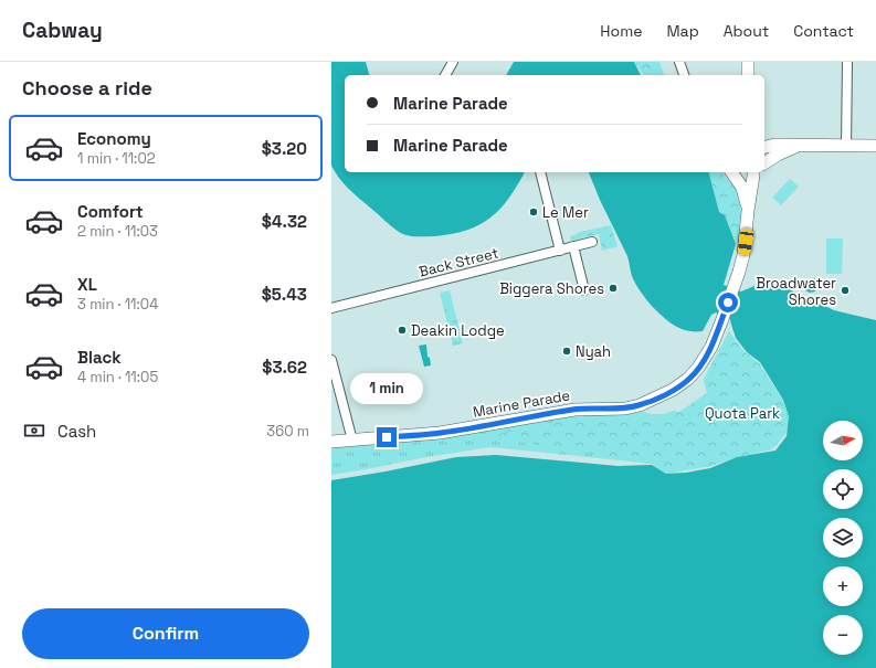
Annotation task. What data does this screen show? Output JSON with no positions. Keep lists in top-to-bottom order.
{
  "streets": {
    "main road": ["Marine Parade"],
    "street": ["Back Street"]
  },
  "parks": ["Quota Park"],
  "places": [
    "Le Mer",
    "Biggera Shores",
    "Broadwater Shores",
    "Deakin Lodge",
    "Nyah"
  ],
  "north": "right",
  "page": {
    "header": "Cabway",
    "nav": [
      "Home",
      "Map",
      "About",
      "Contact"
    ],
    "heading": "Choose a ride",
    "banner": ["Marine Parade", "Marine Parade"],
    "list": [
      {
        "name": "Economy",
        "note": "1 min · 11:02",
        "value": "$3.20"
      },
      {
        "name": "Comfort",
        "note": "2 min · 11:03",
        "value": "$4.32"
      },
      {
        "name": "XL",
        "note": "3 min · 11:04",
        "value": "$5.43"
      },
      {
        "name": "Black",
        "note": "4 min · 11:05",
        "value": "$3.62"
      }
    ],
    "bubble": "1 min",
    "pay": ["Cash", "360 m"],
    "map_buttons": ["+", "−"],
    "buttons": "Confirm"
  }
}
